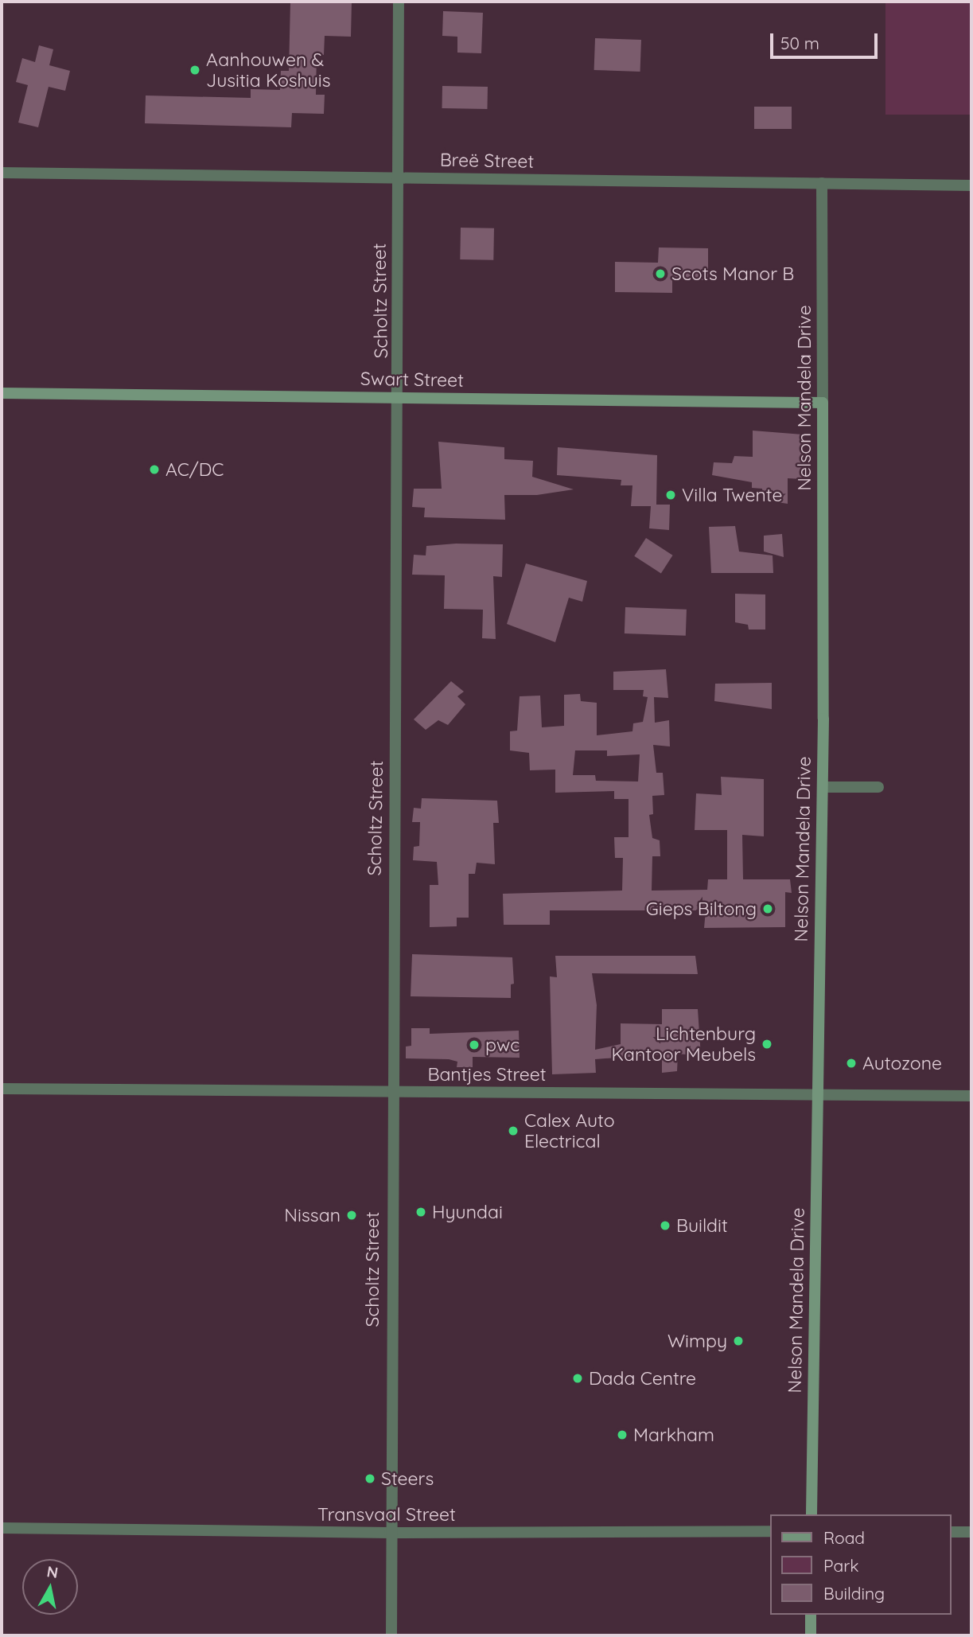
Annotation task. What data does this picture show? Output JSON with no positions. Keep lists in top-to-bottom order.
{
  "streets": {
    "main road": ["Swart Street", "Nelson Mandela Drive"],
    "street": [
      "Breë Street",
      "Scholtz Street",
      "Bantjes Street",
      "Transvaal Street"
    ]
  },
  "crossings": [
    ["Breë Street", "Scholtz Street"],
    ["Breë Street", "Nelson Mandela Drive"],
    ["Scholtz Street", "Swart Street"],
    ["Scholtz Street", "Bantjes Street"],
    ["Scholtz Street", "Transvaal Street"],
    ["Swart Street", "Nelson Mandela Drive"],
    ["Nelson Mandela Drive", "Bantjes Street"]
  ],
  "places": [
    "Aanhouwen & Jusitia Koshuis",
    "Scots Manor B",
    "AC/DC",
    "Villa Twente",
    "Gieps Biltong",
    "Lichtenburg Kantoor Meubels",
    "pwc",
    "Autozone",
    "Calex Auto Electrical",
    "Hyundai",
    "Nissan",
    "Buildit",
    "Wimpy",
    "Dada Centre",
    "Markham",
    "Steers"
  ],
  "legend": ["Road", "Park", "Building"],
  "scale_bar": "50 m",
  "north": "top"
}
